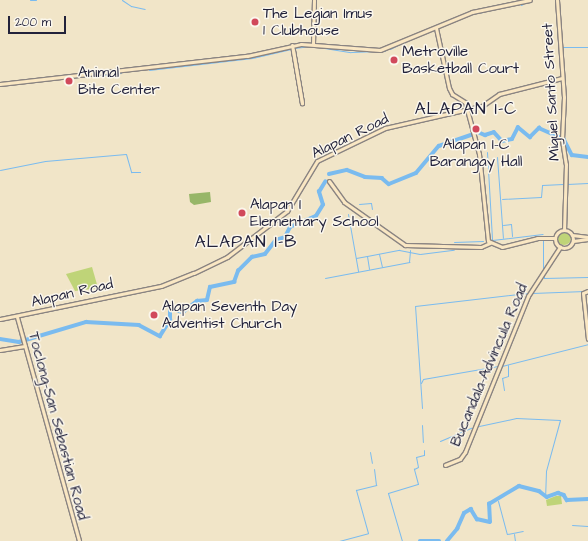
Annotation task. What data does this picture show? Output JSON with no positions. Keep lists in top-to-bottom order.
{
  "streets": {
    "street": [
      "Miguel Santo Street",
      "Alapan Road",
      "Bucandala-Advincula Road",
      "Toclong-San Sebastian Road"
    ]
  },
  "crossings": [
    ["Miguel Santo Street", "Alapan Road"],
    ["Miguel Santo Street", "Bucandala-Advincula Road"],
    ["Alapan Road", "Toclong-San Sebastian Road"]
  ],
  "districts": ["ALAPAN I-C", "ALAPAN I-B"],
  "places": [
    "The Legian Imus 1 Clubhouse",
    "Metroville Basketball Court",
    "Animal Bite Center",
    "Alapan I-C Barangay Hall",
    "Alapan I Elementary School",
    "Alapan Seventh Day Adventist Church"
  ],
  "scale_bar": "200 m"
}
